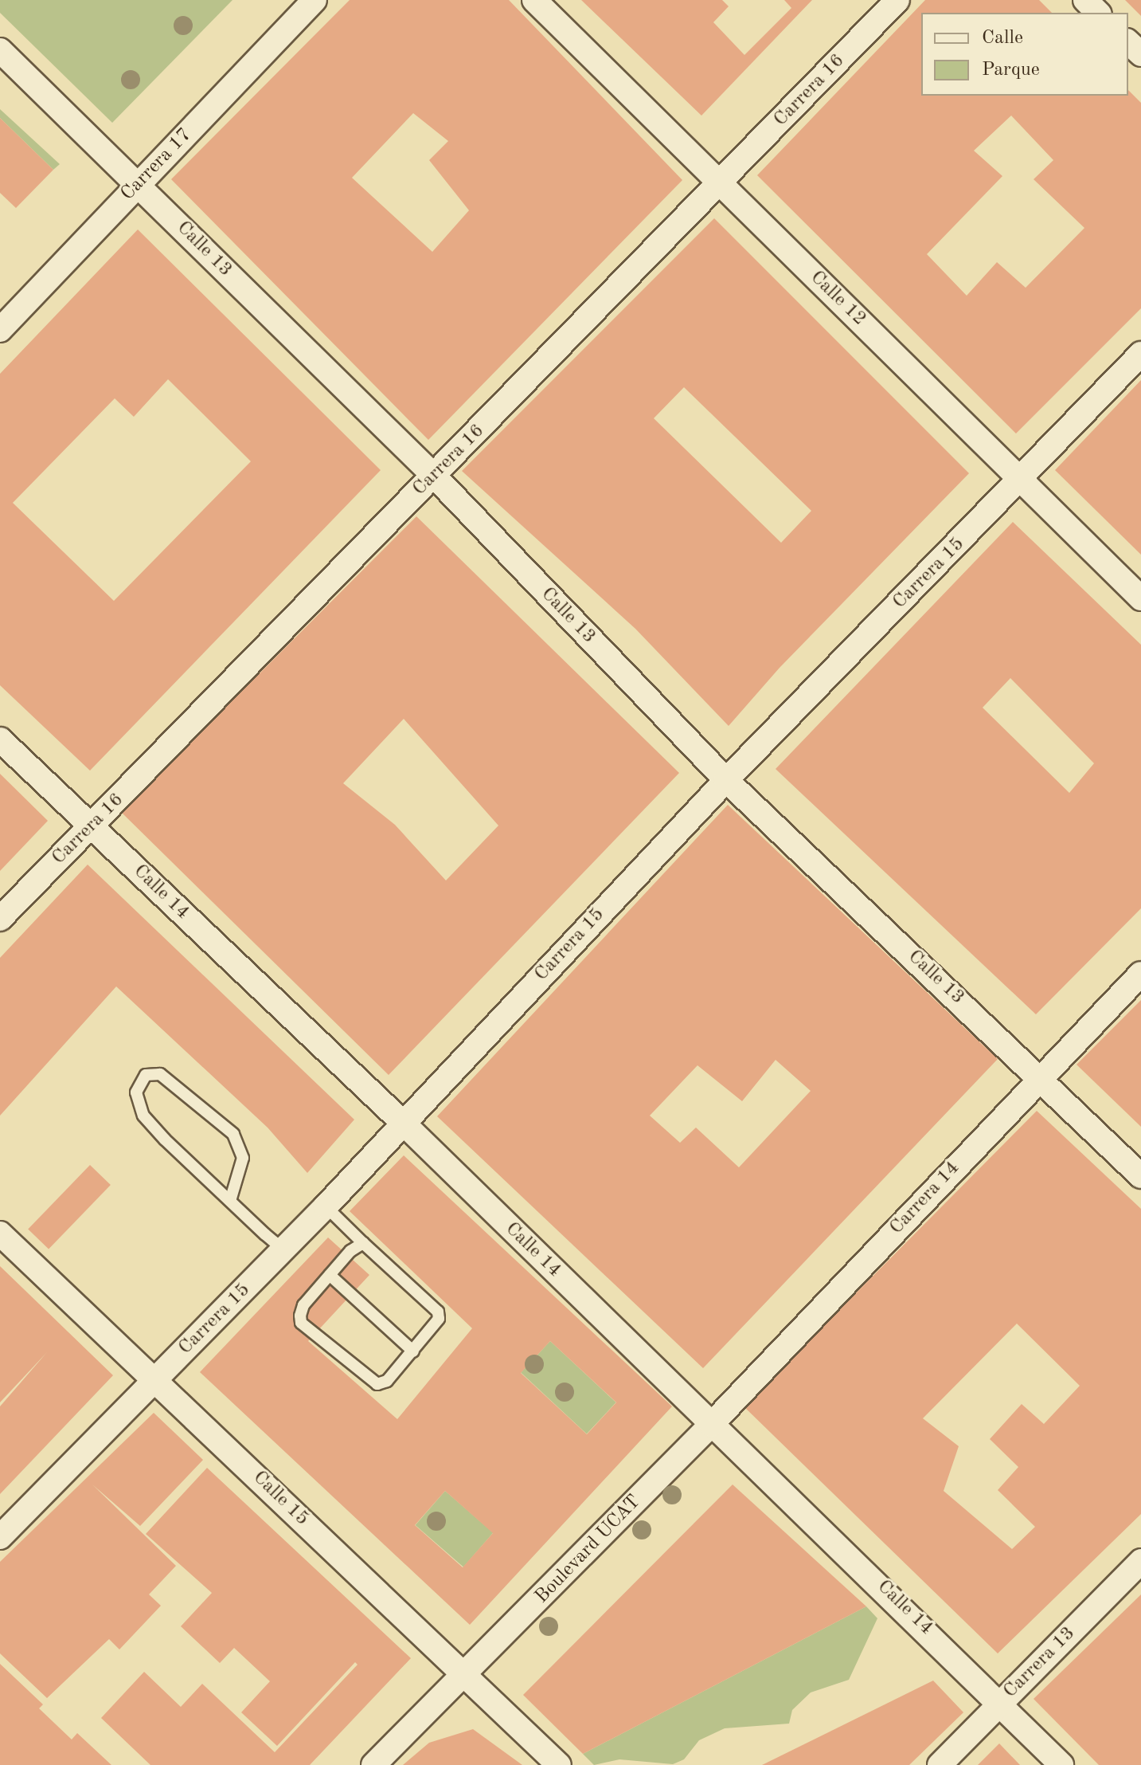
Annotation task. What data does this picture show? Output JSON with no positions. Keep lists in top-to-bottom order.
{
  "streets": {
    "street": [
      "Carrera 16",
      "Carrera 17",
      "Calle 13",
      "Calle 12",
      "Carrera 15",
      "Calle 14",
      "Carrera 14",
      "Calle 15",
      "Boulevard UCAT",
      "Carrera 13"
    ]
  },
  "crossings": [
    ["Carrera 16", "Calle 13"],
    ["Carrera 16", "Calle 12"],
    ["Carrera 16", "Calle 14"],
    ["Carrera 17", "Calle 13"],
    ["Calle 13", "Carrera 15"],
    ["Calle 13", "Carrera 14"],
    ["Calle 12", "Carrera 15"],
    ["Carrera 15", "Calle 14"],
    ["Carrera 15", "Calle 15"],
    ["Calle 14", "Carrera 14"],
    ["Calle 14", "Boulevard UCAT"],
    ["Calle 14", "Carrera 13"],
    ["Carrera 14", "Boulevard UCAT"],
    ["Calle 15", "Boulevard UCAT"]
  ],
  "legend": ["Calle", "Parque"]
}
